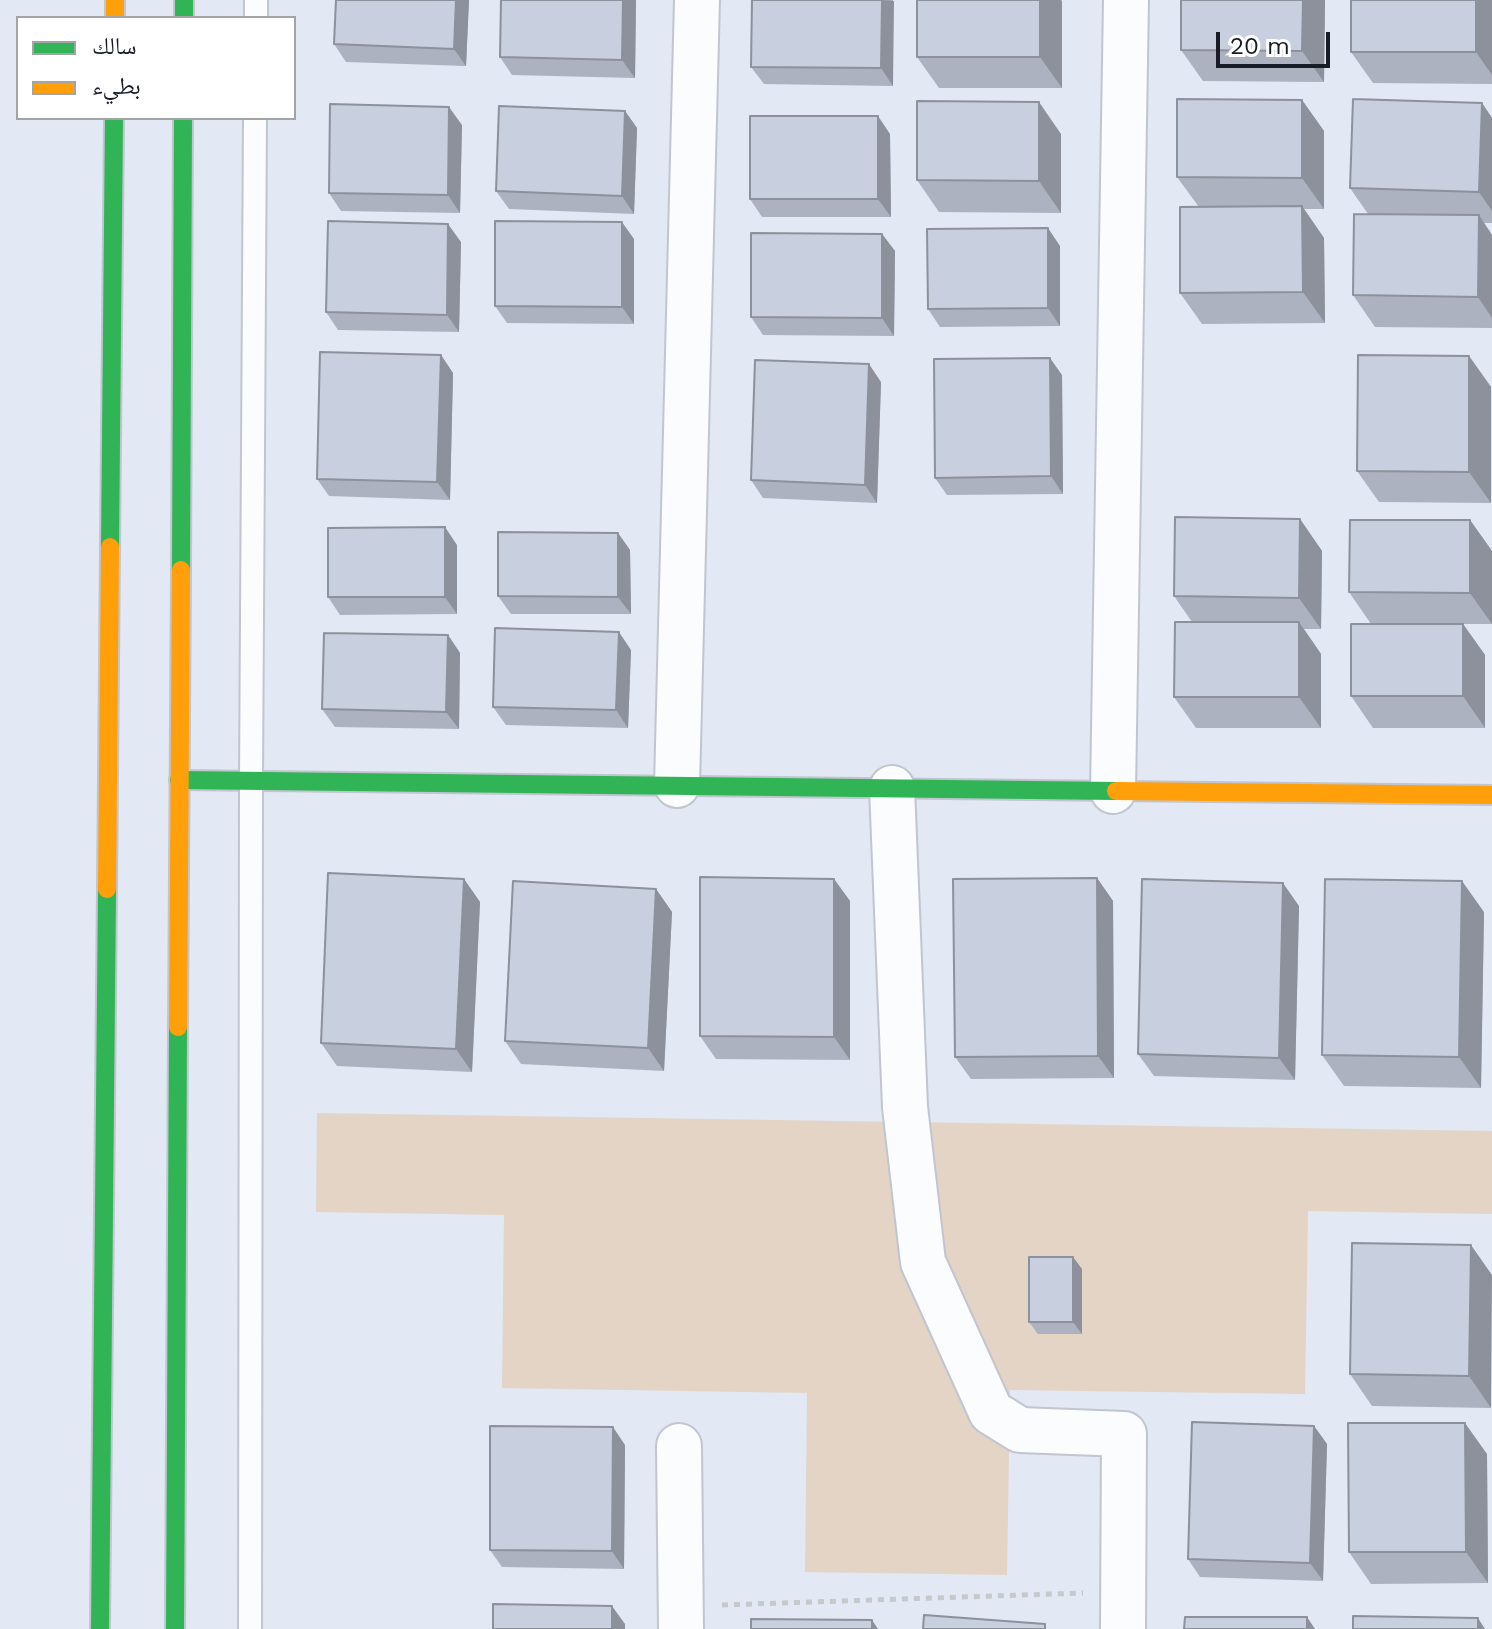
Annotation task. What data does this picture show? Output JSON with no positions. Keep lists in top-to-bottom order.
{
  "legend": ["سالك", "بطيء"],
  "scale_bar": "20 m"
}
